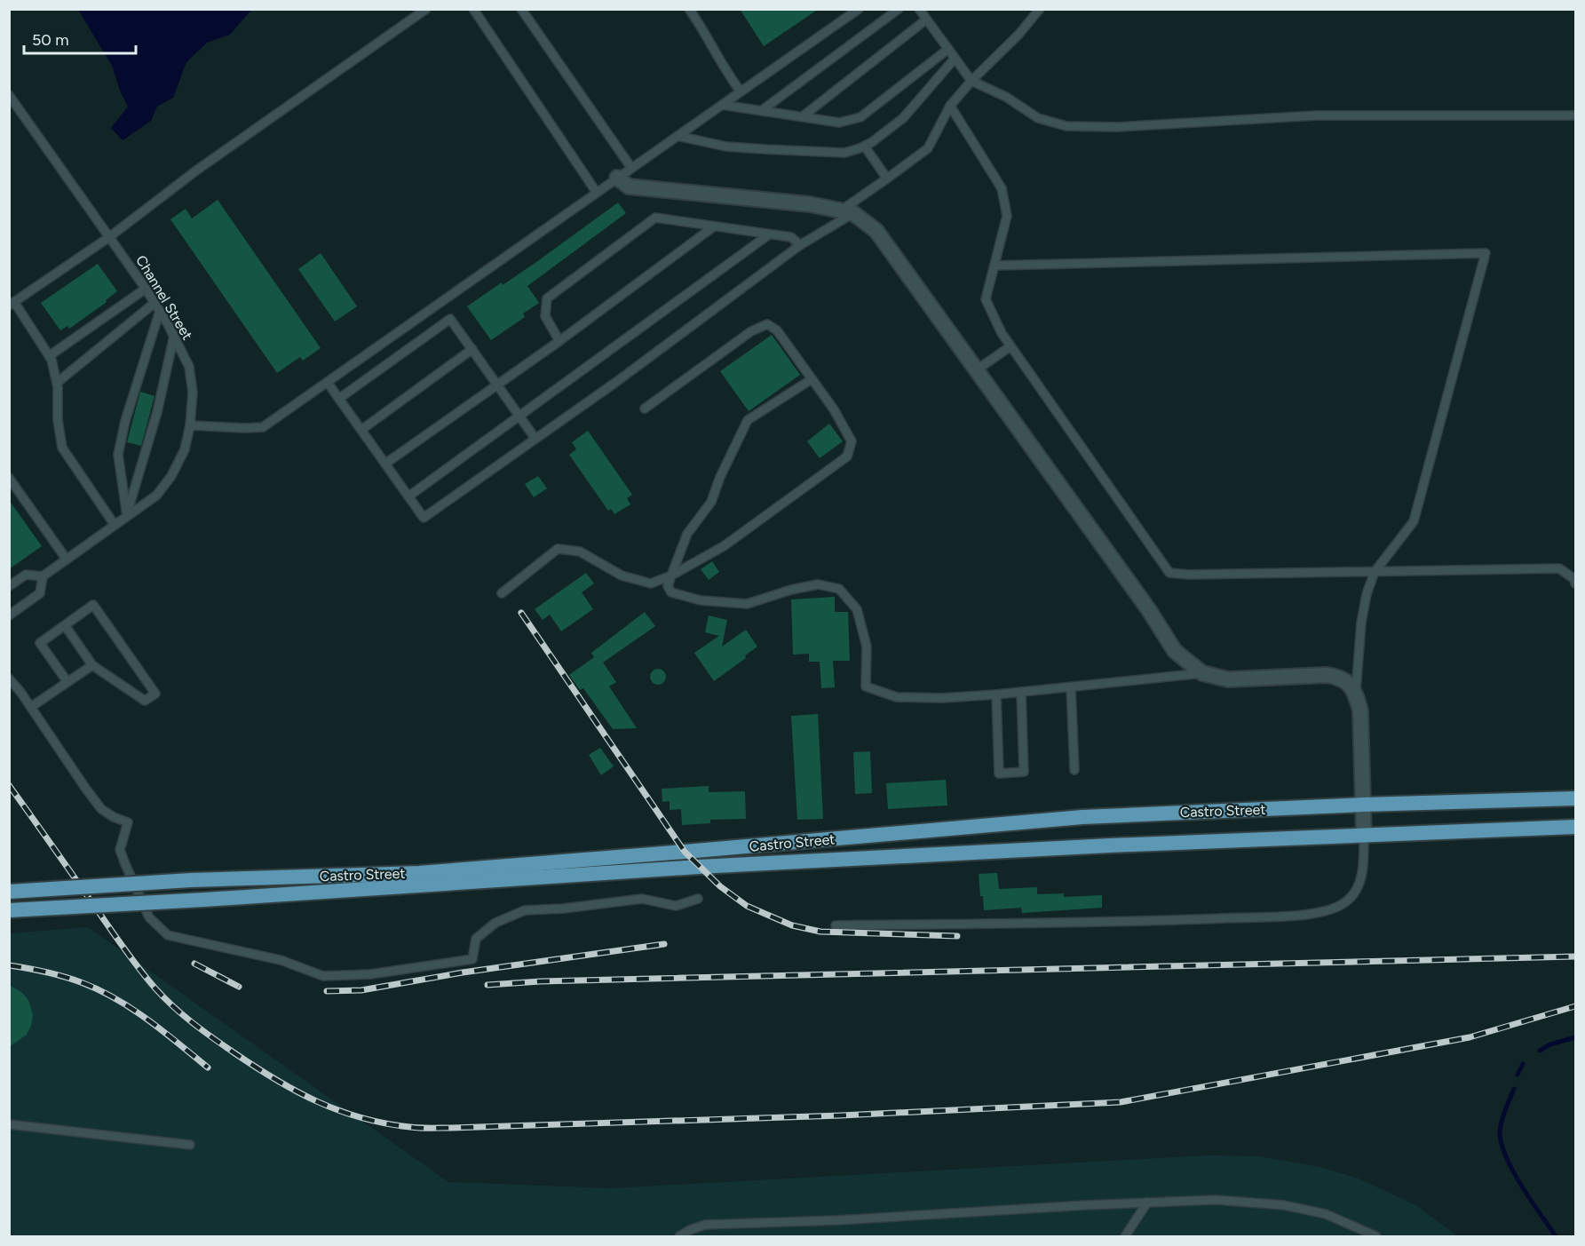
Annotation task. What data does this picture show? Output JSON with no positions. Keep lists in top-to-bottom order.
{
  "streets": {
    "main road": ["Castro Street"],
    "lane": ["Channel Street"]
  },
  "scale_bar": "50 m"
}
